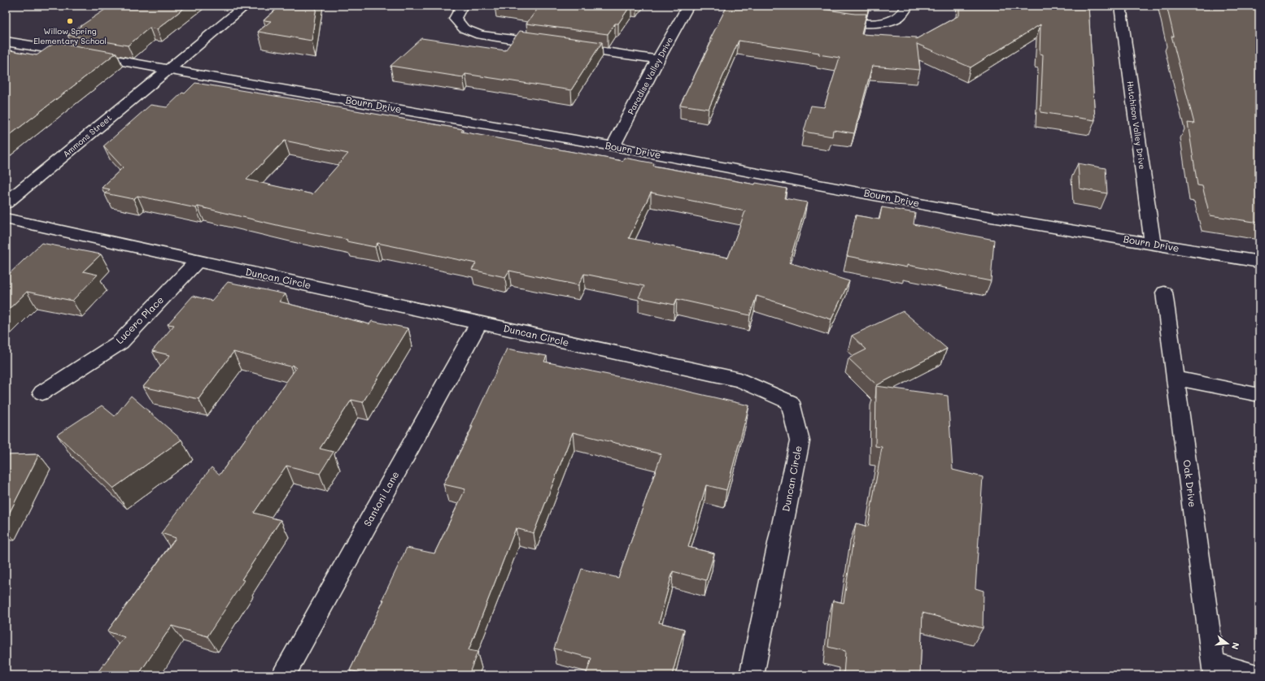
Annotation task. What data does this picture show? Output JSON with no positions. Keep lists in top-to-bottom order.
{
  "streets": {
    "street": [
      "Paradise Valley Drive",
      "Bourn Drive",
      "Hutchison Valley Drive",
      "Ammons Street",
      "Duncan Circle",
      "Lucero Place",
      "Santoni Lane"
    ],
    "lane": ["Oak Drive"]
  },
  "crossings": [
    ["Paradise Valley Drive", "Bourn Drive"],
    ["Bourn Drive", "Hutchison Valley Drive"],
    ["Bourn Drive", "Ammons Street"],
    ["Duncan Circle", "Lucero Place"],
    ["Duncan Circle", "Santoni Lane"]
  ],
  "places": ["Willow Spring Elementary School"],
  "north": "right"
}
